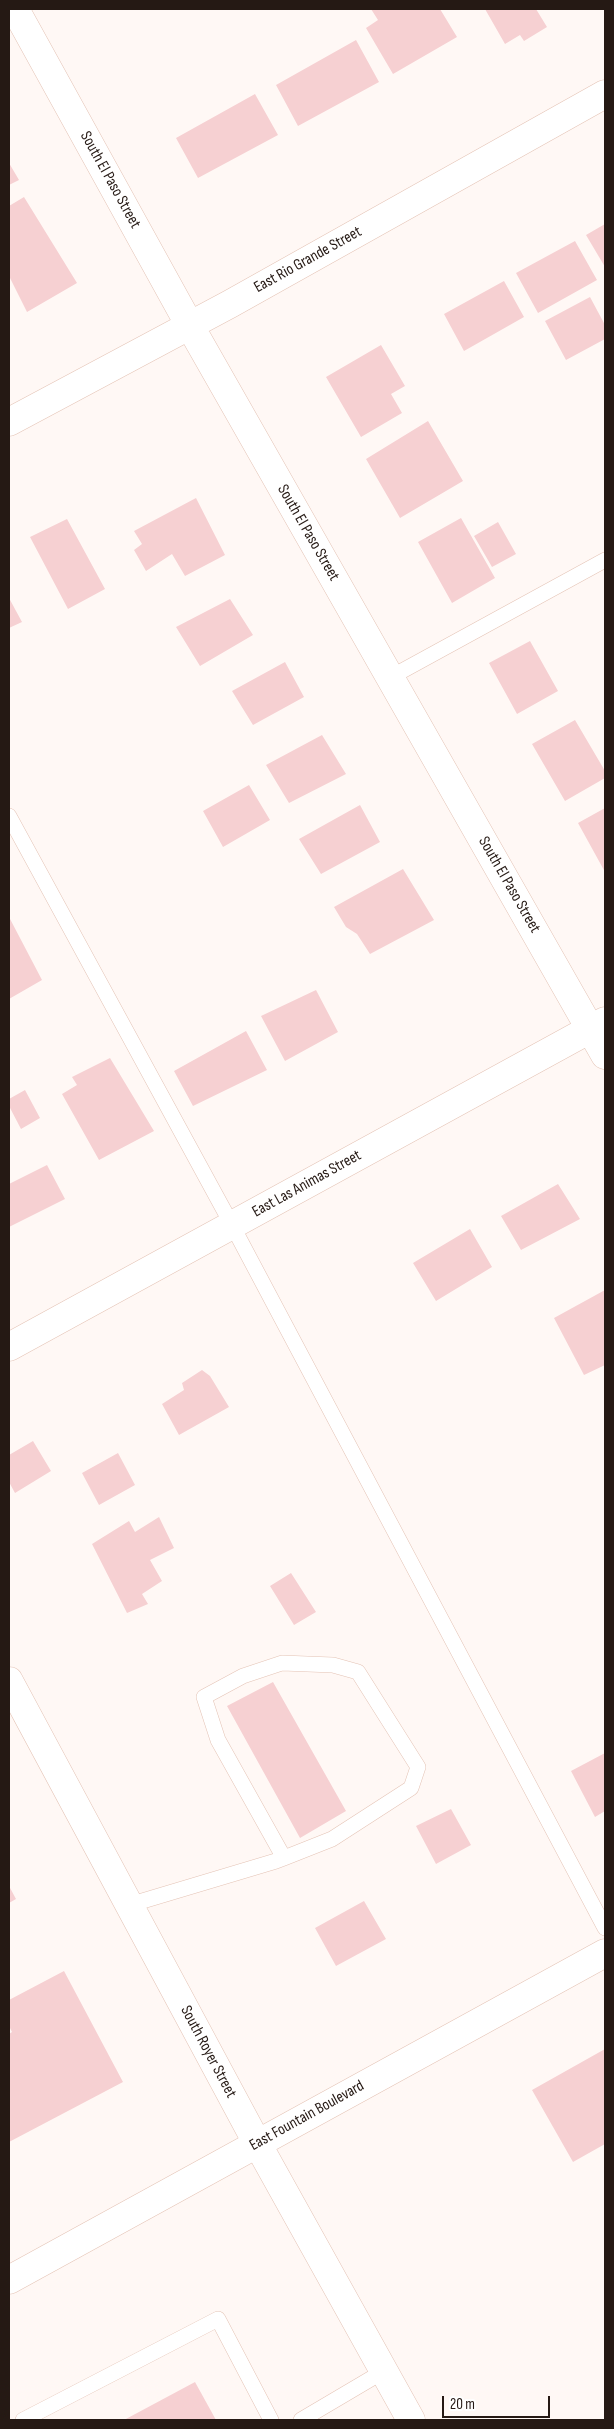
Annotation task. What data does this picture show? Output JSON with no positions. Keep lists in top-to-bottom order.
{
  "streets": {
    "street": [
      "South El Paso Street",
      "East Rio Grande Street",
      "East Las Animas Street",
      "South Royer Street",
      "East Fountain Boulevard"
    ]
  },
  "crossings": [
    ["South El Paso Street", "East Rio Grande Street"],
    ["South El Paso Street", "East Las Animas Street"],
    ["South Royer Street", "East Fountain Boulevard"]
  ],
  "scale_bar": "20 m"
}
